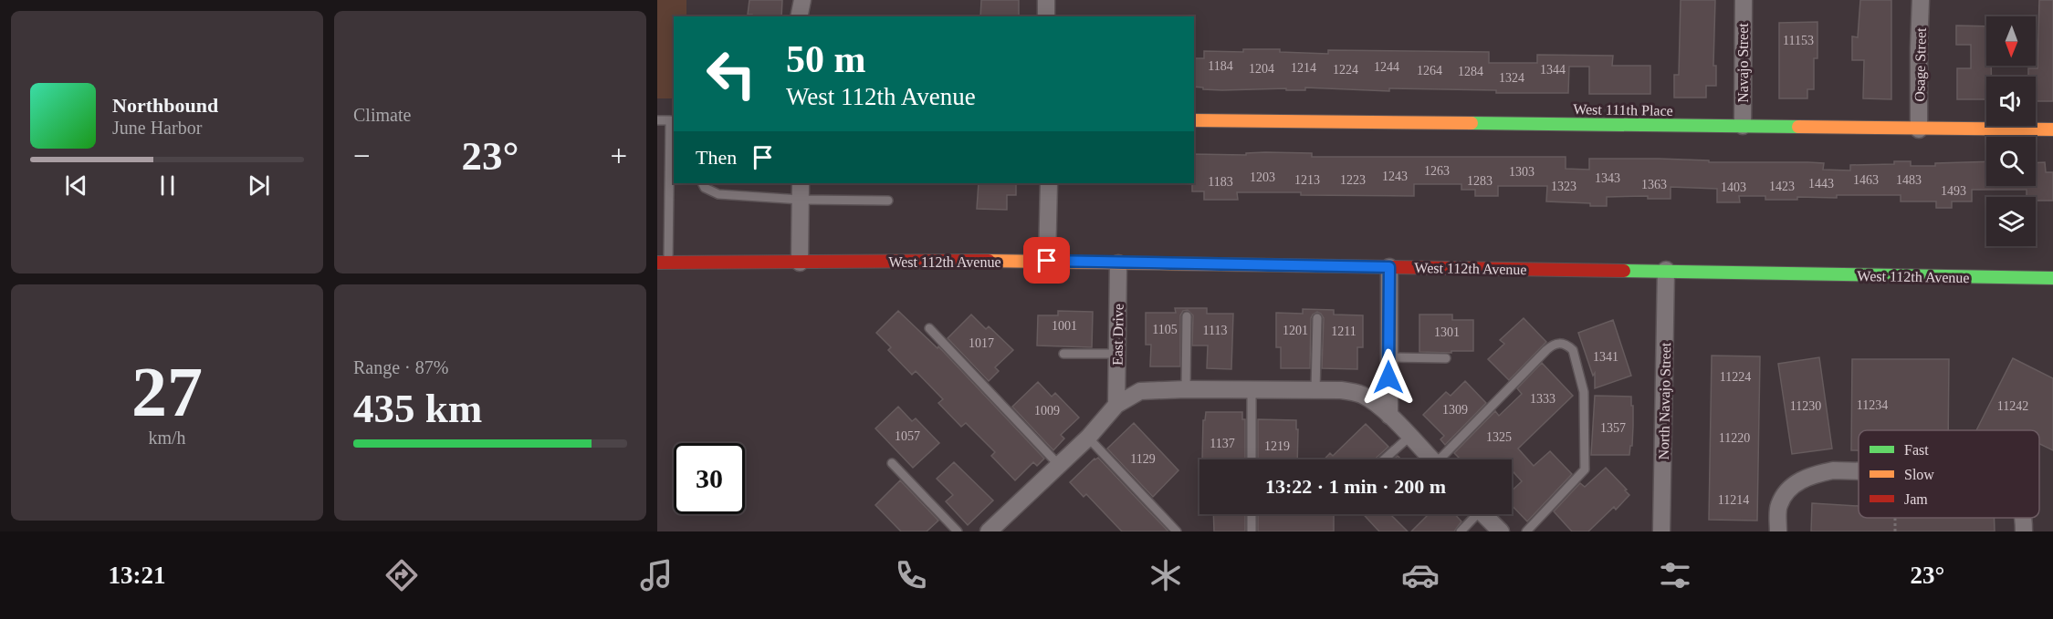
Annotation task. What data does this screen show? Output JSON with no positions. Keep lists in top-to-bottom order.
{
  "streets": {
    "main road": ["West 111th Place", "West 112th Avenue"],
    "street": [
      "Navajo Street",
      "Osage Street",
      "East Drive",
      "North Navajo Street"
    ]
  },
  "crossings": [
    ["Navajo Street", "West 111th Place"],
    ["Osage Street", "West 111th Place"],
    ["West 112th Avenue", "East Drive"],
    ["West 112th Avenue", "North Navajo Street"]
  ],
  "house_numbers": [
    "11153",
    "1184",
    "1244",
    "1214",
    "1204",
    "1224",
    "1344",
    "1264",
    "1284",
    "1324",
    "1263",
    "1303",
    "1243",
    "1203",
    "1343",
    "1213",
    "1223",
    "1463",
    "1483",
    "1283",
    "1183",
    "1443",
    "1363",
    "1323",
    "1423",
    "1403",
    "1493",
    "1001",
    "1105",
    "1113",
    "1201",
    "1211",
    "1301",
    "1017",
    "1341",
    "11224",
    "1333",
    "11234",
    "11230",
    "11242",
    "1309",
    "1009",
    "1357",
    "1057",
    "1325",
    "11220",
    "1137",
    "1219",
    "1129",
    "11214"
  ],
  "legend": ["Fast", "Slow", "Jam"],
  "north": "bottom",
  "page": {
    "tile": [
      "Climate",
      ["27", "km/h"],
      ["Range · 87%", "435 km"]
    ],
    "turn": ["50 m", "West 112th Avenue"],
    "song": ["Northbound", "June Harbor"],
    "then": "Then",
    "heat": ["−", "23°", "+"],
    "limit": "30",
    "trip": "13:22 · 1 min · 200 m",
    "tabs": ["13:21", "23°"]
  }
}
